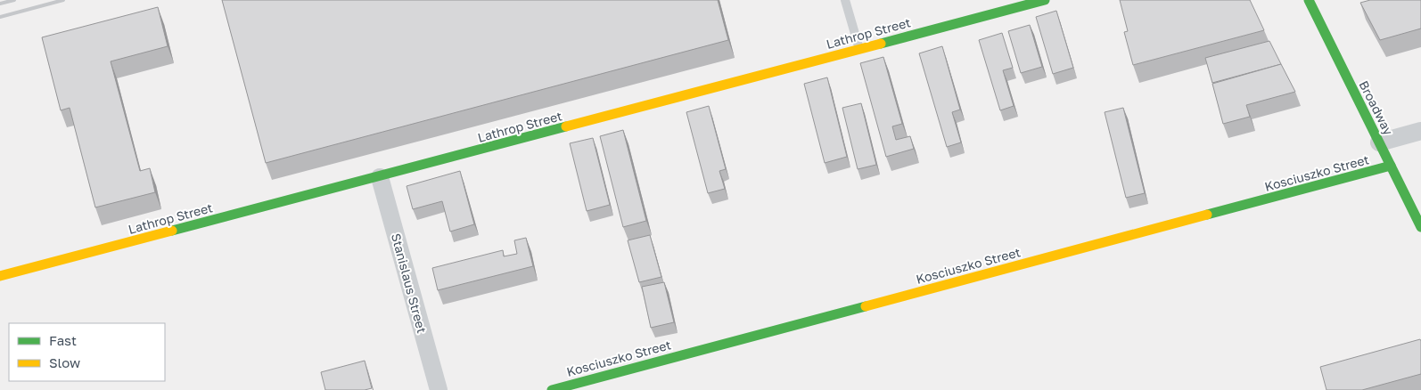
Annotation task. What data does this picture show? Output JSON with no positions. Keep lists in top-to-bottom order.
{
  "streets": {
    "street": [
      "Lathrop Street",
      "Broadway",
      "Kosciuszko Street",
      "Stanislaus Street"
    ]
  },
  "crossings": [
    ["Lathrop Street", "Stanislaus Street"],
    ["Broadway", "Kosciuszko Street"]
  ],
  "legend": ["Fast", "Slow"]
}
